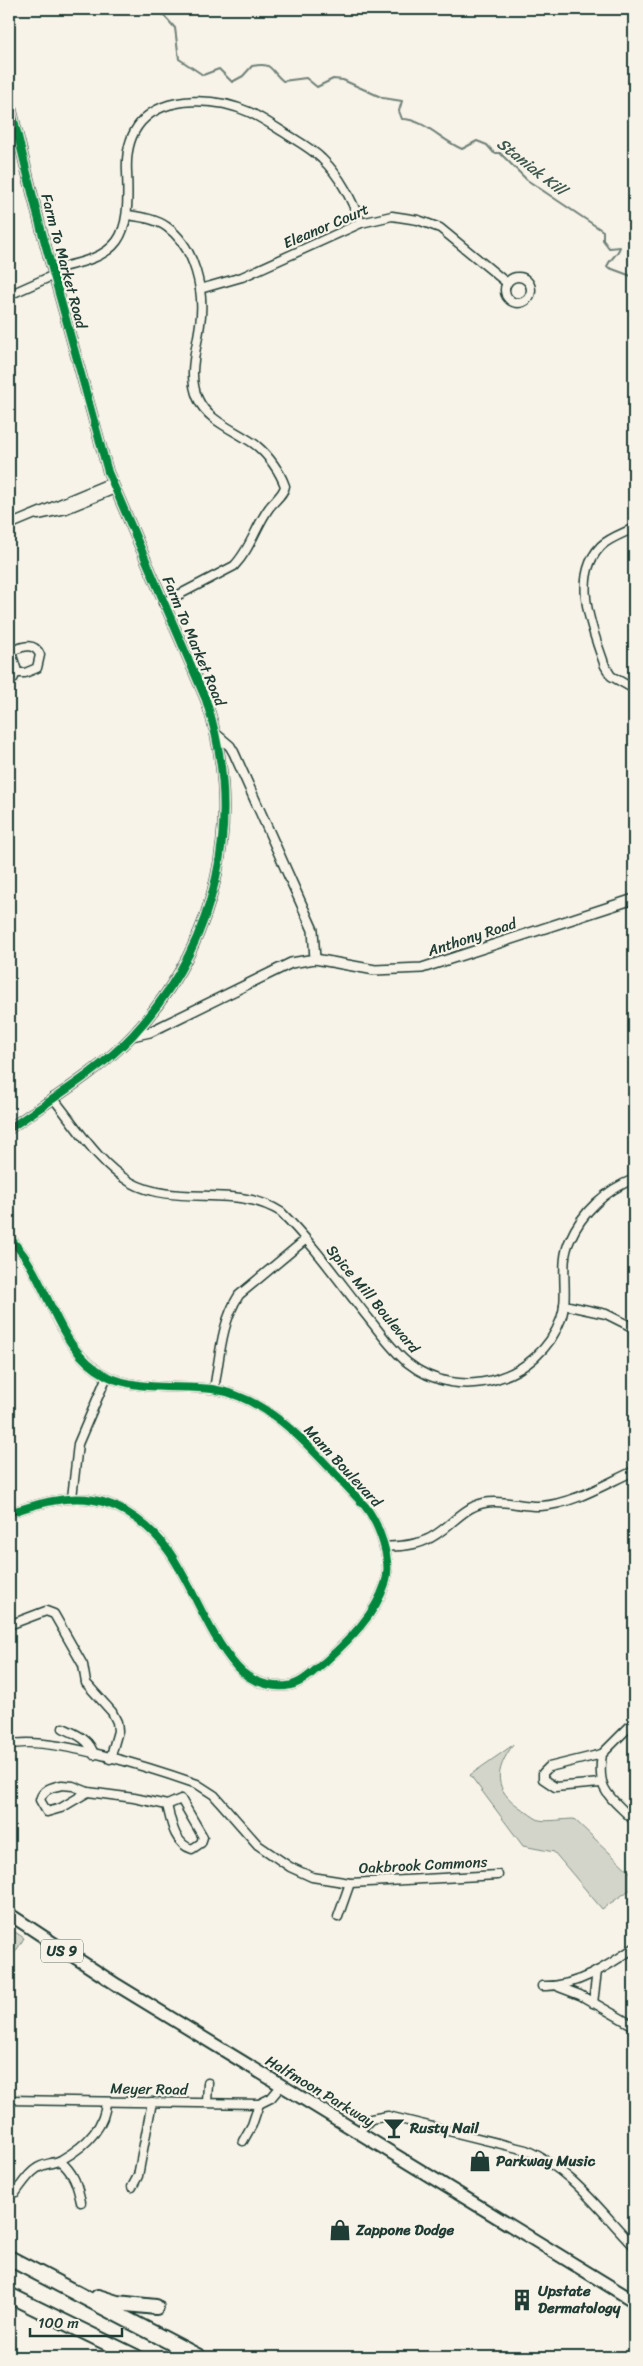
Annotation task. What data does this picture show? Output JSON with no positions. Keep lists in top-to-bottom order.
{
  "streets": {
    "main road": ["US 9", "Halfmoon Parkway"],
    "street": [
      "Eleanor Court",
      "Farm To Market Road",
      "Anthony Road",
      "Spice Mill Boulevard",
      "Mann Boulevard",
      "Oakbrook Commons",
      "Meyer Road"
    ]
  },
  "crossings": [
    ["Farm To Market Road", "Anthony Road"],
    ["Farm To Market Road", "Spice Mill Boulevard"]
  ],
  "water": ["Staniak Kill"],
  "places": {
    "bar": ["Rusty Nail"],
    "shop": ["Parkway Music", "Zappone Dodge"],
    "building": ["Upstate Dermatology"]
  },
  "scale_bar": "100 m"
}
